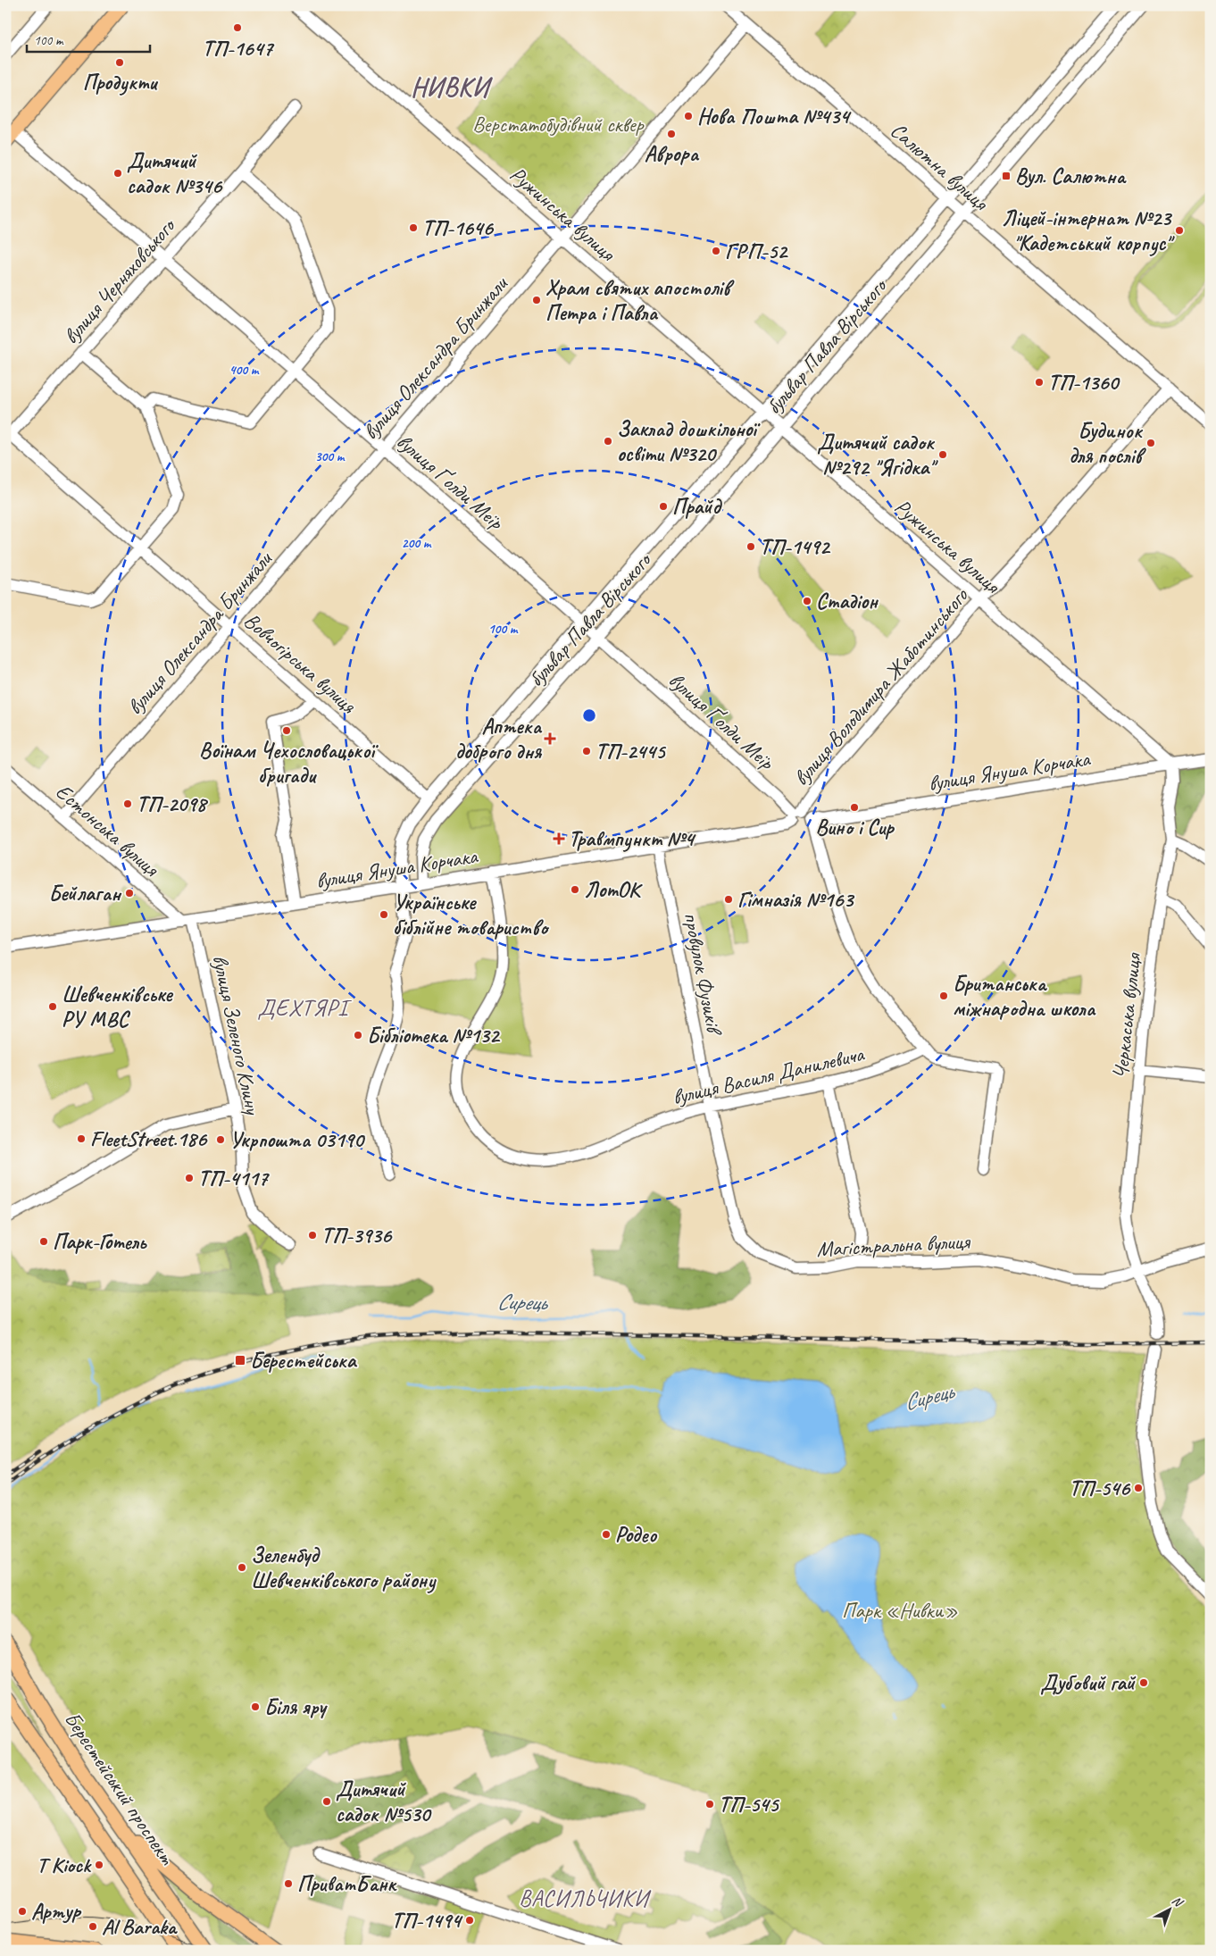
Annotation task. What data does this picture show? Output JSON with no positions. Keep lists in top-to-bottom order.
{
  "streets": {
    "main road": ["Берестейський проспект"],
    "street": [
      "Салютна вулиця",
      "Ружинська вулиця",
      "вулиця Черняховського",
      "бульвар Павла Вірського",
      "вулиця Олександра Бринжали",
      "вулиця Ґолди Меїр",
      "Вовчогірська вулиця",
      "вулиця Володимира Жаботинського",
      "вулиця Януша Корчака",
      "Естонська вулиця",
      "провулок Фузиків",
      "Черкаська вулиця",
      "вулиця Зеленого Клину",
      "вулиця Василя Данилевича",
      "Магістральна вулиця"
    ]
  },
  "crossings": [
    ["Салютна вулиця", "бульвар Павла Вірського"],
    ["Салютна вулиця", "вулиця Олександра Бринжали"],
    ["Салютна вулиця", "вулиця Володимира Жаботинського"],
    ["Ружинська вулиця", "бульвар Павла Вірського"],
    ["Ружинська вулиця", "вулиця Олександра Бринжали"],
    ["Ружинська вулиця", "вулиця Володимира Жаботинського"],
    ["Ружинська вулиця", "вулиця Януша Корчака"],
    ["Ружинська вулиця", "Черкаська вулиця"],
    ["вулиця Черняховського", "вулиця Ґолди Меїр"],
    ["вулиця Черняховського", "Вовчогірська вулиця"],
    ["бульвар Павла Вірського", "вулиця Ґолди Меїр"],
    ["бульвар Павла Вірського", "Вовчогірська вулиця"],
    ["бульвар Павла Вірського", "вулиця Януша Корчака"],
    ["вулиця Олександра Бринжали", "вулиця Ґолди Меїр"],
    ["вулиця Олександра Бринжали", "Вовчогірська вулиця"],
    ["вулиця Олександра Бринжали", "Естонська вулиця"],
    ["вулиця Ґолди Меїр", "вулиця Володимира Жаботинського"],
    ["вулиця Ґолди Меїр", "вулиця Януша Корчака"],
    ["вулиця Володимира Жаботинського", "вулиця Януша Корчака"],
    ["вулиця Януша Корчака", "Естонська вулиця"],
    ["вулиця Януша Корчака", "провулок Фузиків"],
    ["вулиця Януша Корчака", "Черкаська вулиця"],
    ["вулиця Януша Корчака", "вулиця Зеленого Клину"],
    ["вулиця Януша Корчака", "вулиця Василя Данилевича"],
    ["Естонська вулиця", "вулиця Зеленого Клину"],
    ["провулок Фузиків", "вулиця Василя Данилевича"],
    ["провулок Фузиків", "Магістральна вулиця"],
    ["Черкаська вулиця", "Магістральна вулиця"],
    ["вулиця Василя Данилевича", "Магістральна вулиця"]
  ],
  "districts": ["НИВКИ", "ДЕХТЯРІ", "ВАСИЛЬЧИКИ"],
  "water": ["Сирець"],
  "parks": ["Верстатобудівний сквер", "Парк «Нивки»"],
  "places": {
    "other": [
      "ТП-1647",
      "Продукти",
      "Нова Пошта №434",
      "Аврора",
      "Дитячий садок №346",
      "ТП-1646",
      "Ліцей-інтернат №23 \"Кадетський корпус\"",
      "ГРП-52",
      "Храм святих апостолів Петра і Павла",
      "ТП-1360",
      "Заклад дошкільної освіти №320",
      "Будинок для послів",
      "Дитячий садок №292 \"Ягідка\"",
      "Прайд",
      "ТП-1492",
      "Стадіон",
      "Воїнам Чехословацької бригади",
      "ТП-2445",
      "ТП-2098",
      "Вино і Сир",
      "ЛотОК",
      "Бейлаган",
      "Гімназія №163",
      "Українське біблійне товариство",
      "Британська міжнародна школа",
      "Шевченківське РУ МВС",
      "Бібліотека №132",
      "FleetStreet.186",
      "Укрпошта 03190",
      "ТП-4117",
      "ТП-3936",
      "Парк-Готель",
      "ТП-546",
      "Родео",
      "Зеленбуд Шевченківського району",
      "Дубовий гай",
      "Біля яру",
      "Дитячий садок №530",
      "ТП-545",
      "T Kiock",
      "ПриватБанк",
      "Артур",
      "ТП-1494",
      "Al Baraka"
    ],
    "transit": ["Вул. Салютна", "Берестейська"],
    "health": ["Аптека доброго дня", "Травмпункт №4"]
  },
  "scale_bar": "100 m",
  "north": "top right",
  "rings": [
    "400 m",
    "300 m",
    "200 m",
    "100 m"
  ]
}
